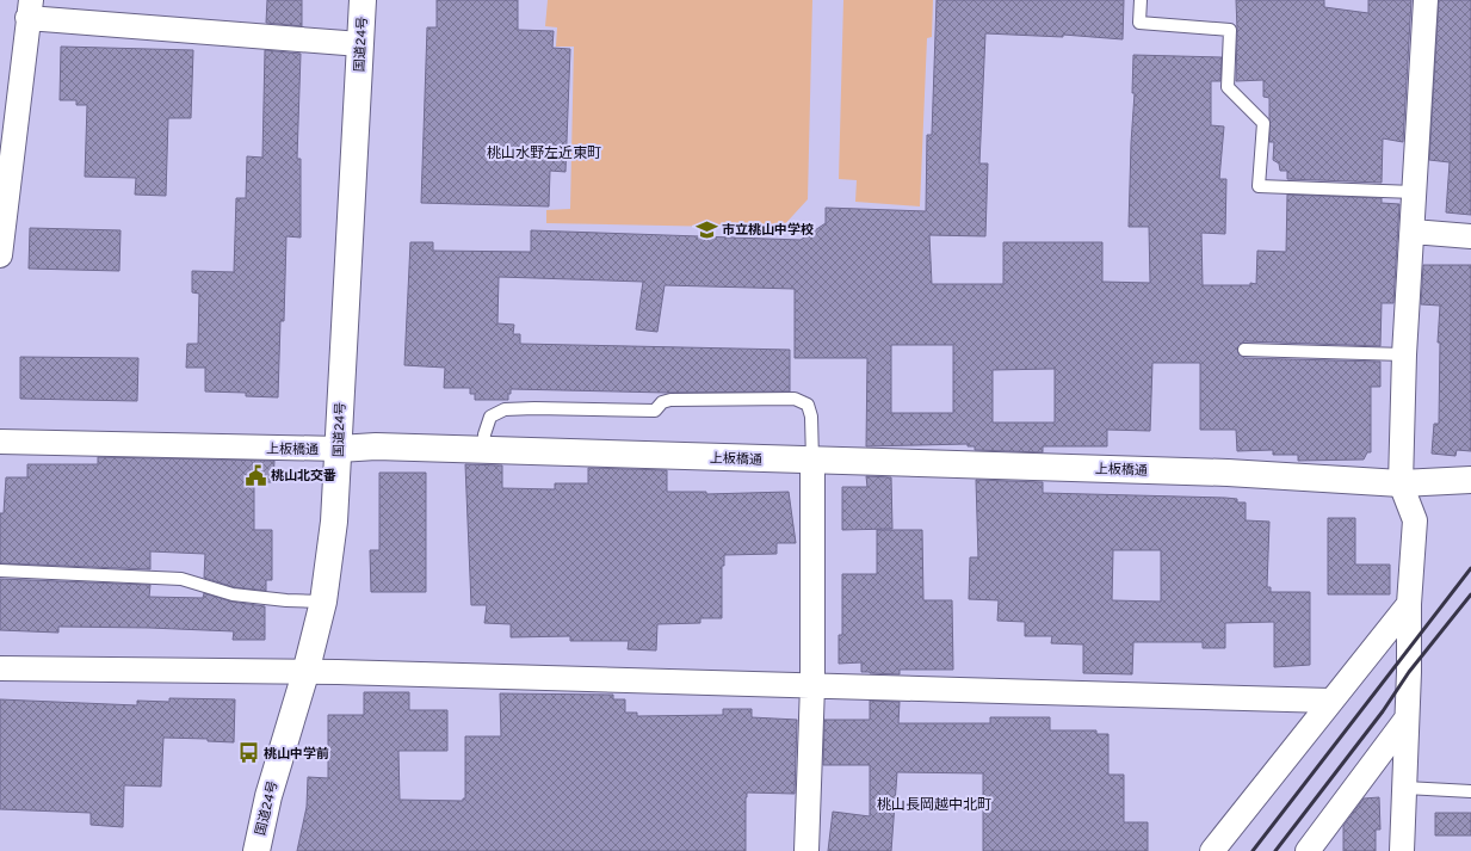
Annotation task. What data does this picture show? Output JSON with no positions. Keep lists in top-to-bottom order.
{
  "streets": {
    "main road": ["国道24号", "上板橋通"]
  },
  "crossings": [
    ["国道24号", "上板橋通"]
  ],
  "districts": ["桃山水野左近東町", "桃山長岡越中北町"],
  "places": {
    "school or university": ["市立桃山中学校"],
    "public building": ["桃山北交番"],
    "bus stop": ["桃山中学前"]
  }
}
